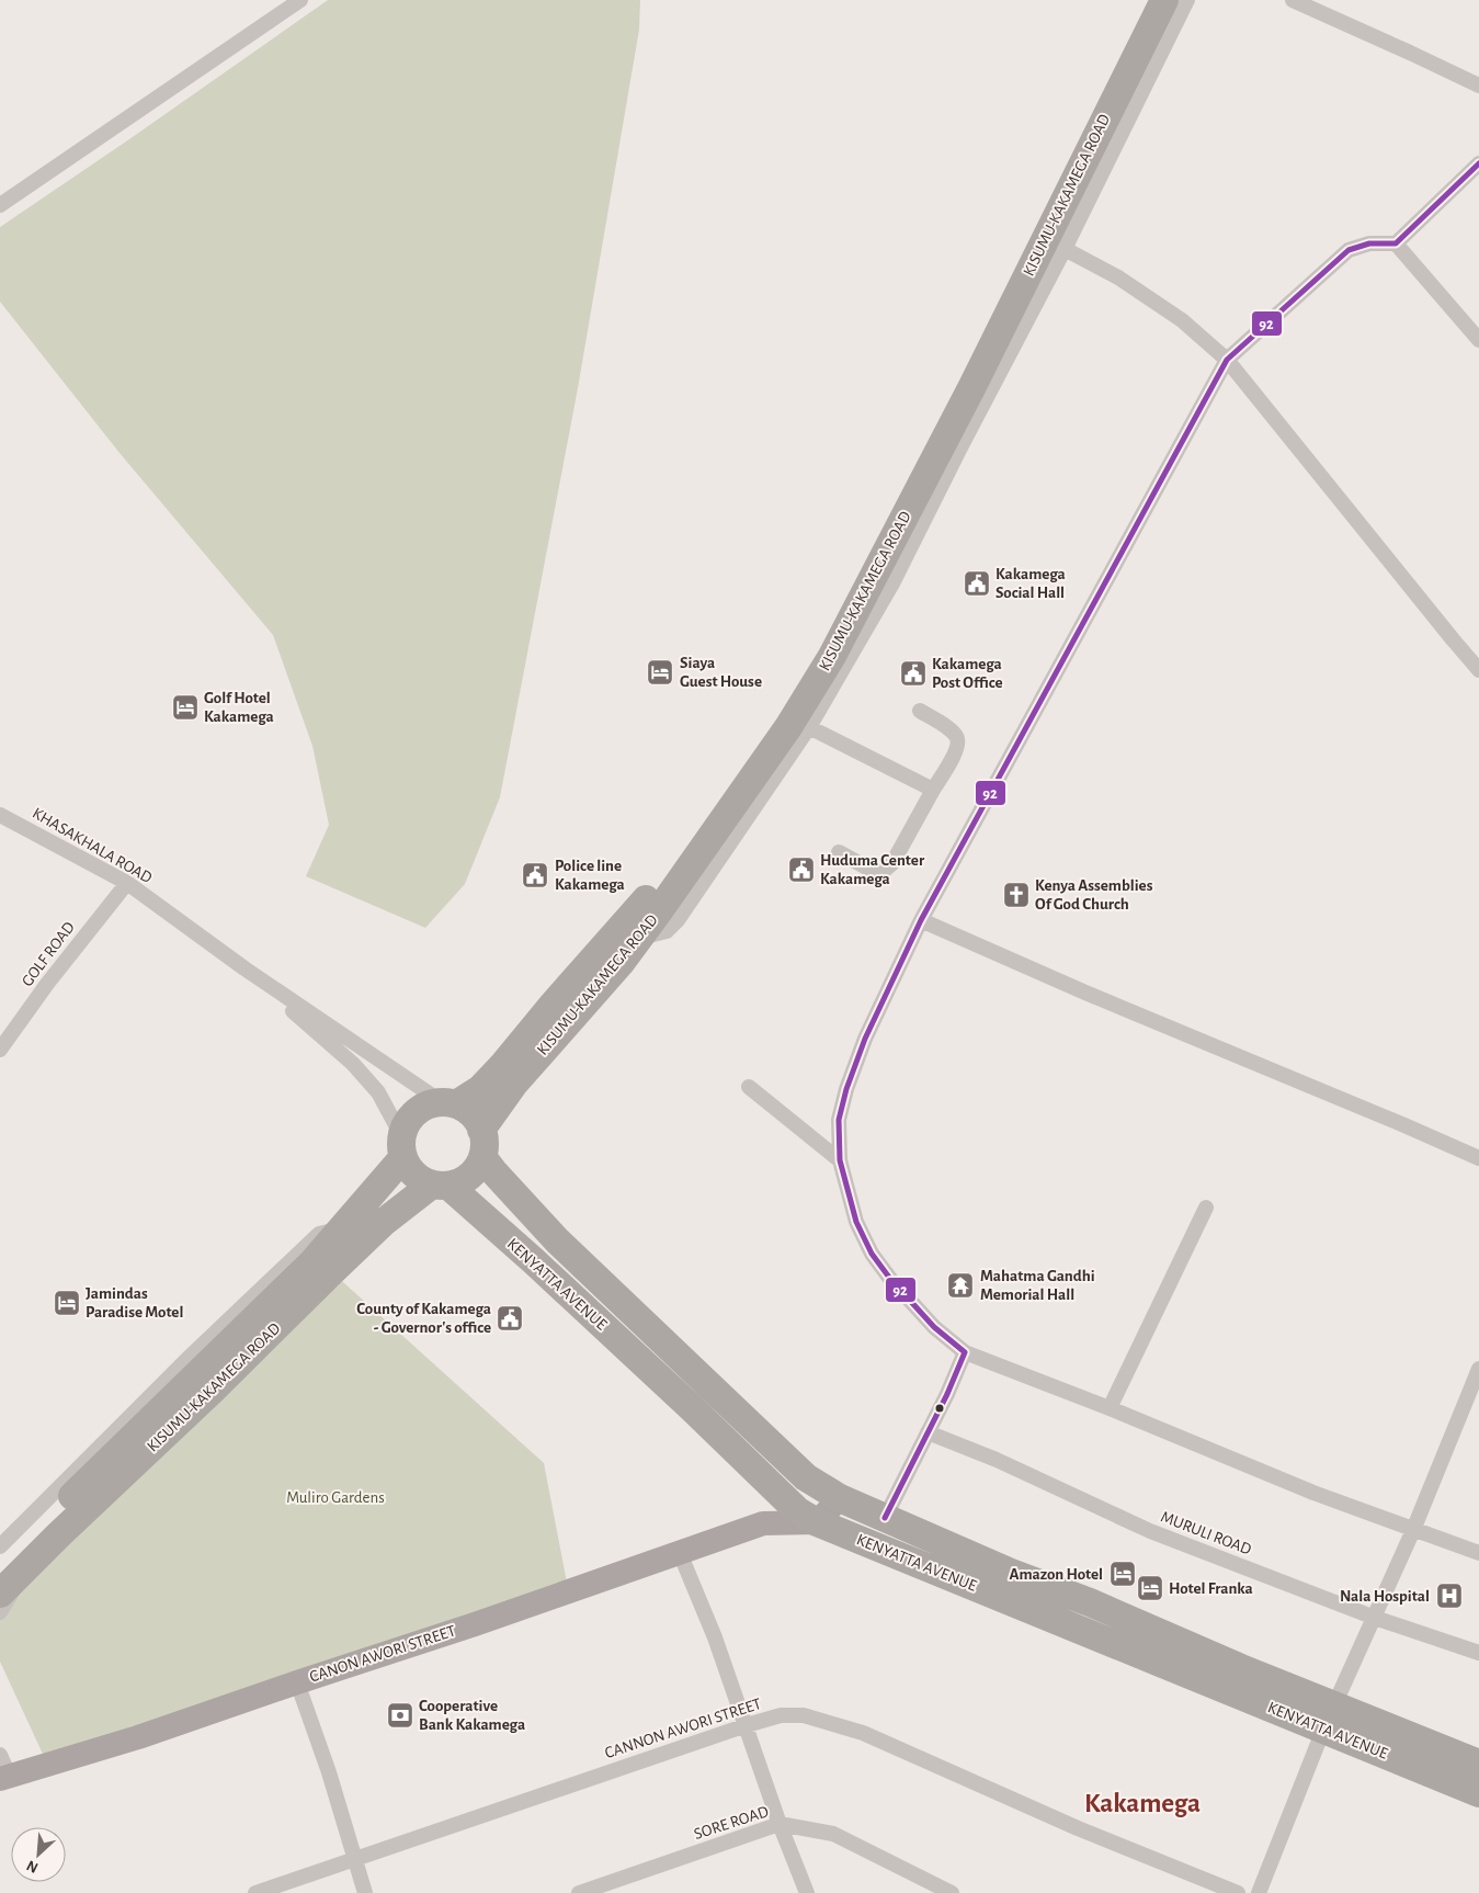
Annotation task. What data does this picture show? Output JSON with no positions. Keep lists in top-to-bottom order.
{
  "streets": {
    "highway": ["KISUMU-KAKAMEGA ROAD", "KENYATTA AVENUE"],
    "main road": ["CANON AWORI STREET"],
    "street": [
      "KHASAKHALA ROAD",
      "GOLF ROAD",
      "MURULI ROAD",
      "CANNON AWORI STREET",
      "SORE ROAD"
    ]
  },
  "crossings": [
    ["KISUMU-KAKAMEGA ROAD", "KENYATTA AVENUE"],
    ["KHASAKHALA ROAD", "GOLF ROAD"],
    ["KENYATTA AVENUE", "CANON AWORI STREET"]
  ],
  "districts": ["Kakamega"],
  "parks": ["Muliro Gardens"],
  "places": {
    "public building": [
      "Kakamega Social Hall",
      "Kakamega Post Office",
      "Huduma Center Kakamega",
      "Police line Kakamega",
      "County of Kakamega - Governor's office"
    ],
    "hotel": [
      "Siaya Guest House",
      "Golf Hotel Kakamega",
      "Jamindas Paradise Motel",
      "Amazon Hotel",
      "Hotel Franka"
    ],
    "church": ["Kenya Assemblies Of God Church"],
    "temple": ["Mahatma Gandhi Memorial Hall"],
    "hospital": ["Nala Hospital"],
    "bank": ["Cooperative Bank Kakamega"]
  },
  "lines": ["transit line 92"],
  "north": "bottom left"
}
